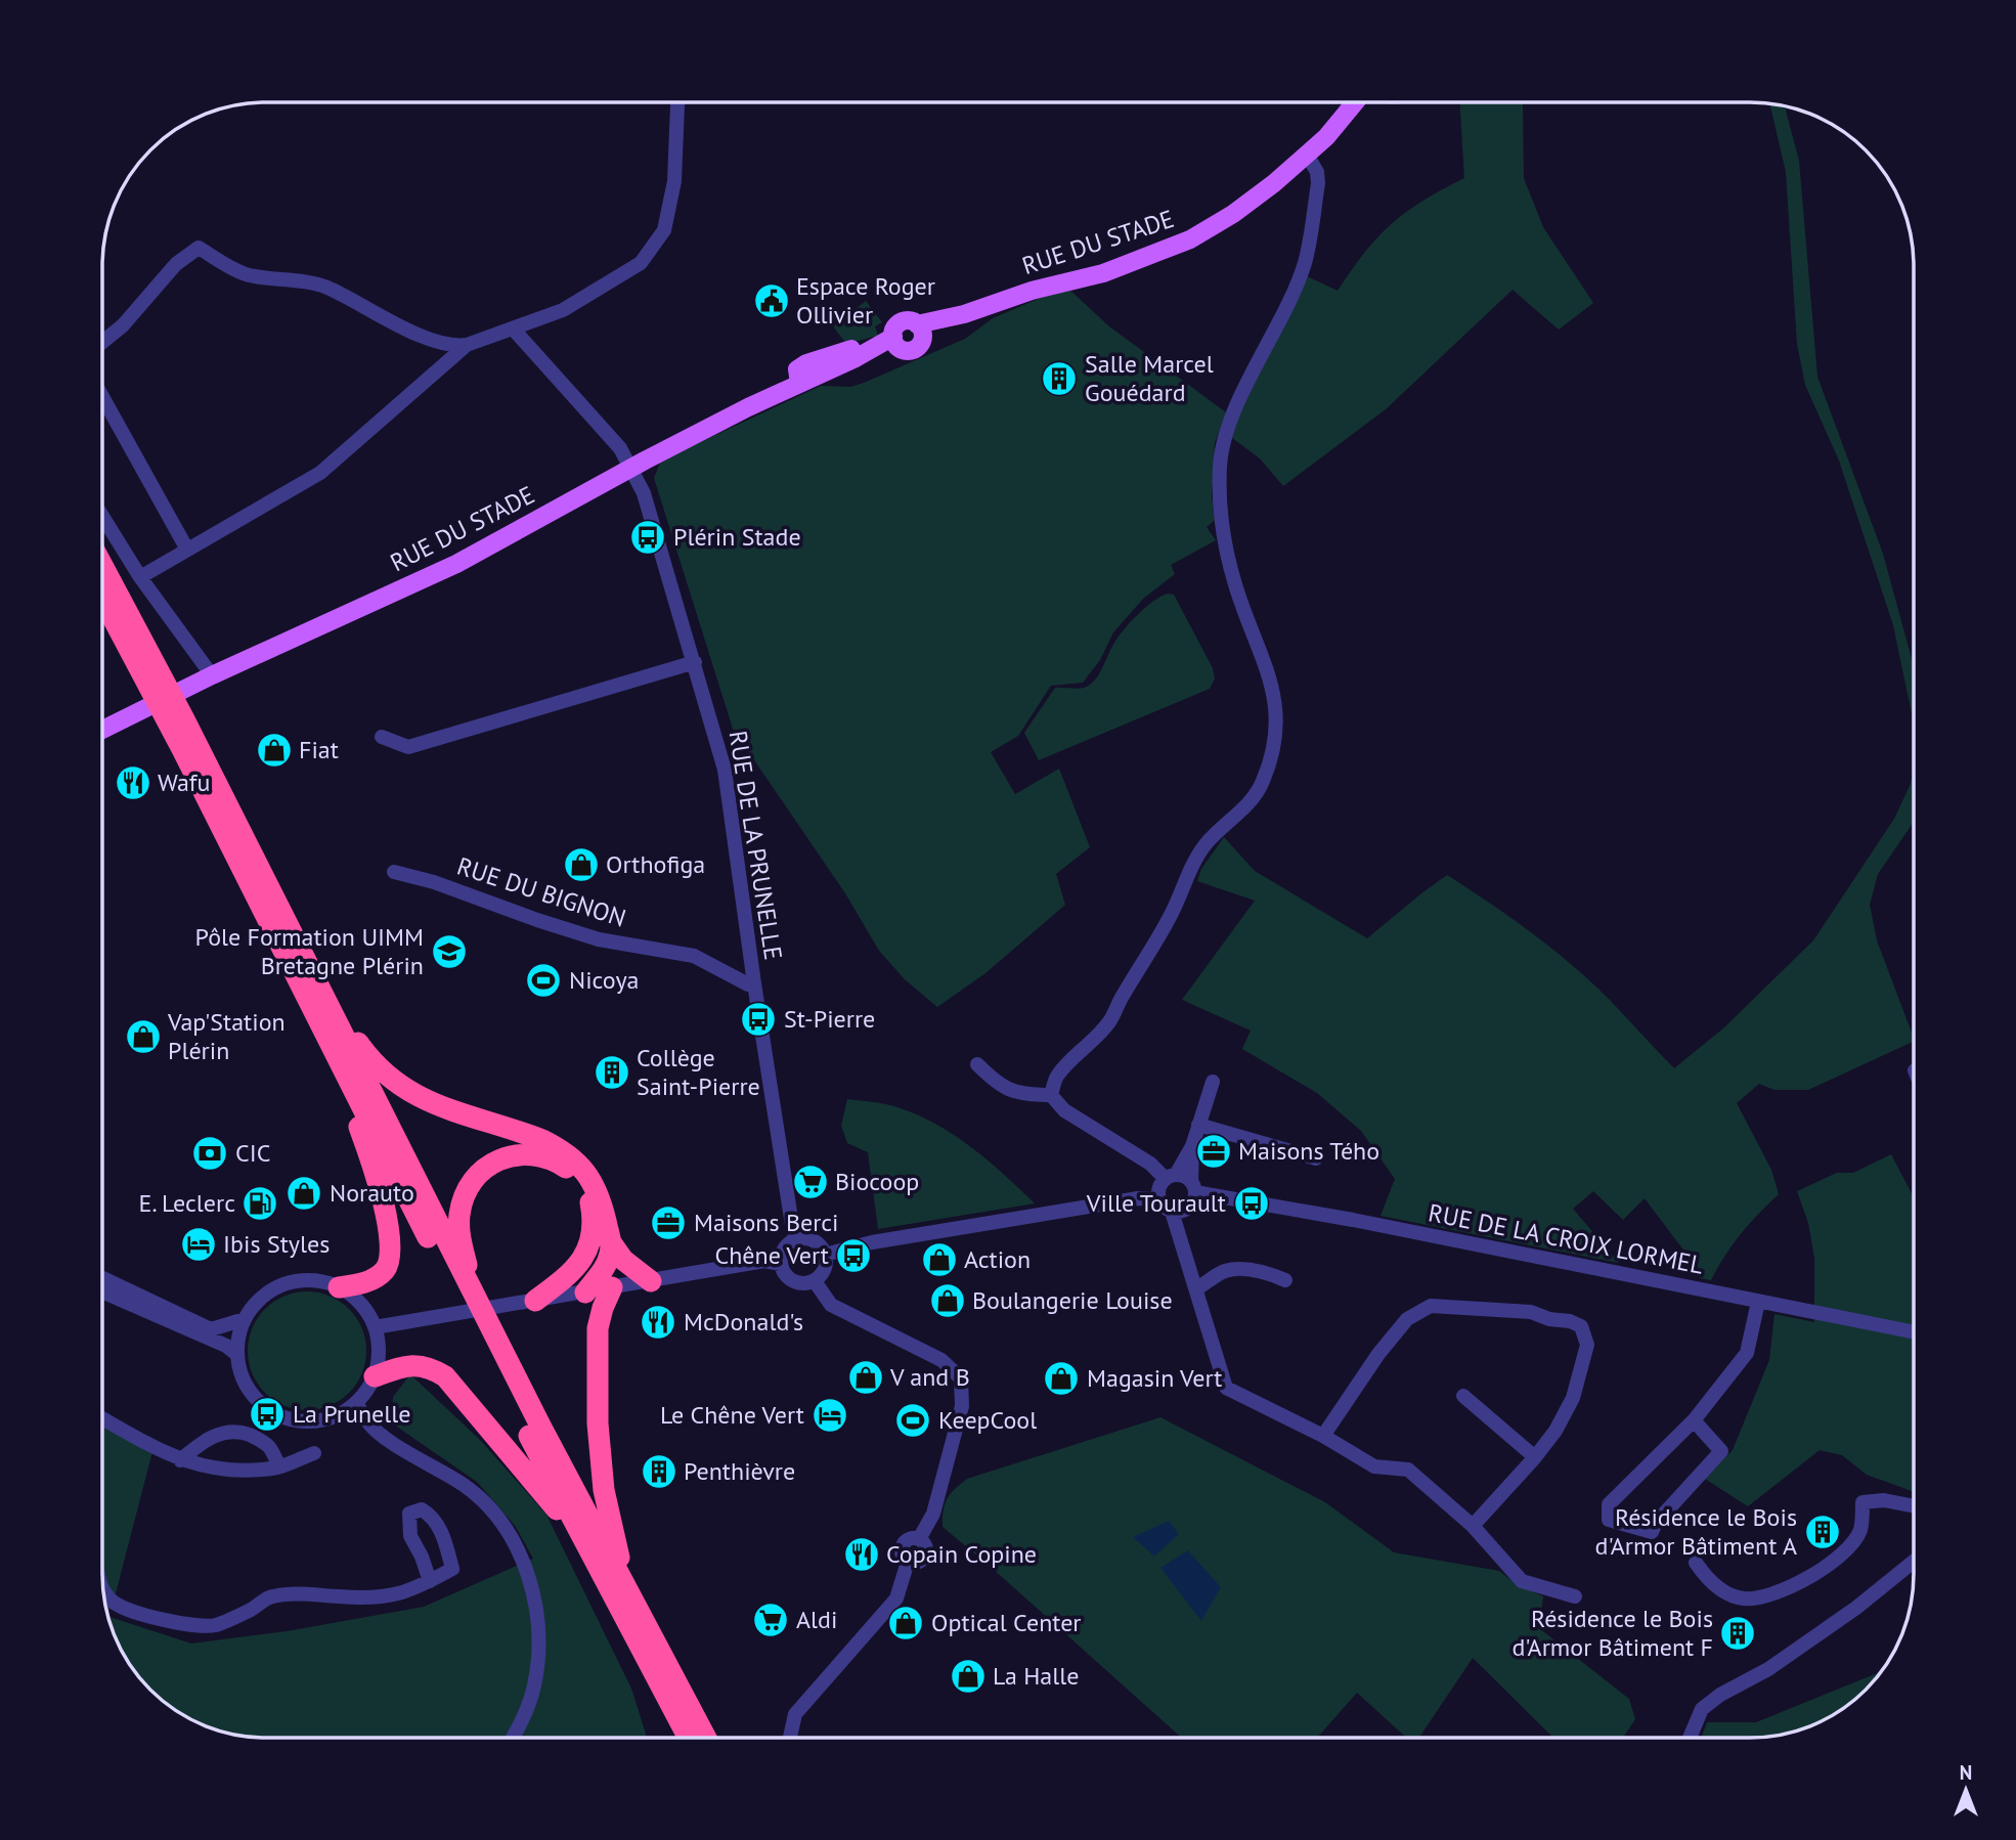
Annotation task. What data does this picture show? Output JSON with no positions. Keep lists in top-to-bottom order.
{
  "streets": {
    "main road": ["RUE DU STADE"],
    "street": ["RUE DE LA PRUNELLE", "RUE DU BIGNON", "RUE DE LA CROIX LORMEL"]
  },
  "crossings": [
    ["RUE DU STADE", "RUE DE LA PRUNELLE"],
    ["RUE DE LA PRUNELLE", "RUE DU BIGNON"]
  ],
  "places": {
    "public building": ["Espace Roger Ollivier"],
    "building": [
      "Salle Marcel Gouédard",
      "Collège Saint-Pierre",
      "Penthièvre",
      "Résidence le Bois d'Armor Bâtiment A",
      "Résidence le Bois d'Armor Bâtiment F"
    ],
    "bus stop": [
      "Plérin Stade",
      "St-Pierre",
      "Ville Tourault",
      "Chêne Vert",
      "La Prunelle"
    ],
    "shop": [
      "Fiat",
      "Orthofiga",
      "Vap'Station Plérin",
      "Norauto",
      "Action",
      "Boulangerie Louise",
      "V and B",
      "Magasin Vert",
      "Optical Center",
      "La Halle"
    ],
    "restaurant": ["Wafu", "McDonald's", "Copain Copine"],
    "school or university": ["Pôle Formation UIMM Bretagne Plérin"],
    "sports": ["Nicoya", "KeepCool"],
    "office": ["Maisons Tého", "Maisons Berci"],
    "bank": ["CIC"],
    "supermarket": ["Biocoop", "Aldi"],
    "fuel station": ["E. Leclerc"],
    "hotel": ["Ibis Styles", "Le Chêne Vert"]
  },
  "north": "top"
}
